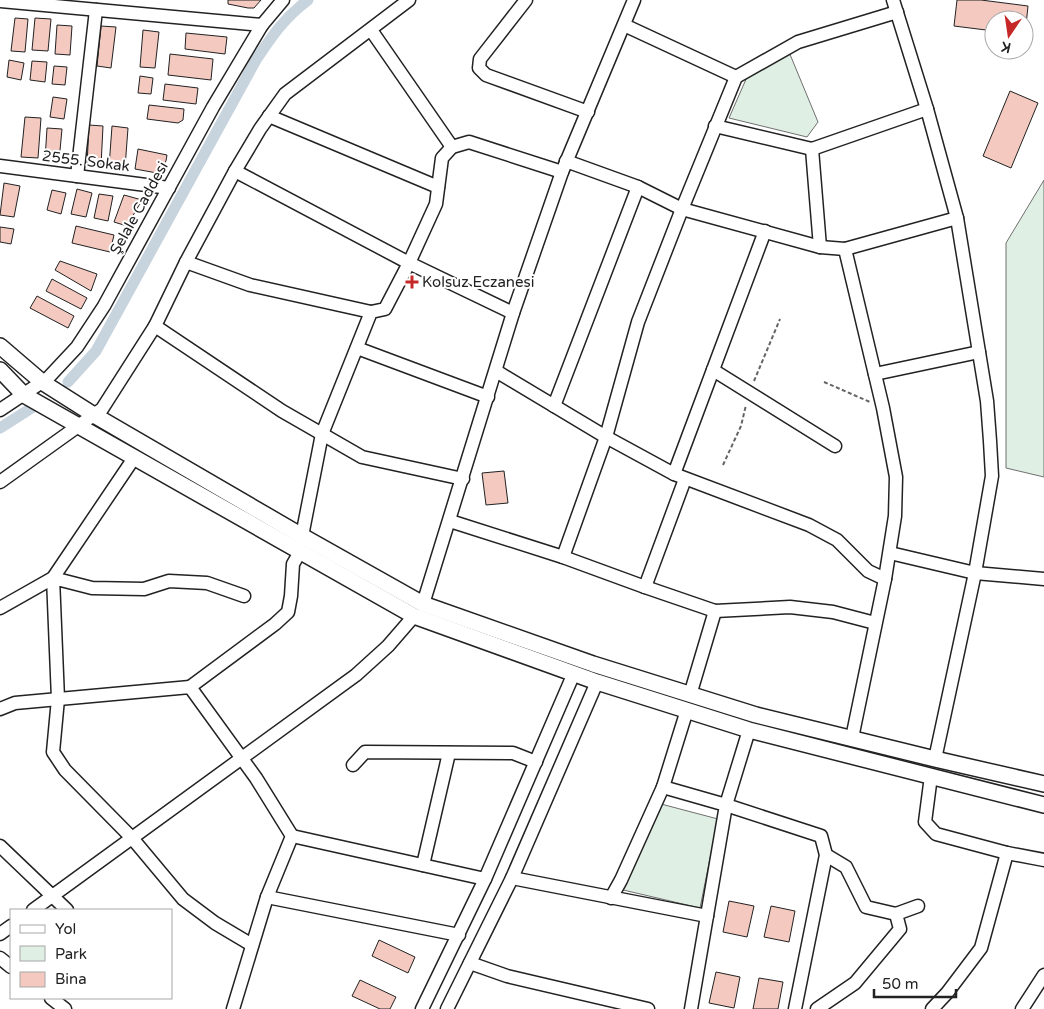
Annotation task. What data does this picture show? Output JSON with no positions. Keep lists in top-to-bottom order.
{
  "streets": {
    "street": ["2555. Sokak", "Şelale Caddesi"]
  },
  "crossings": [
    ["2555. Sokak", "Şelale Caddesi"]
  ],
  "places": {
    "health": ["Kolsuz Eczanesi"]
  },
  "legend": ["Yol", "Park", "Bina"],
  "scale_bar": "50 m",
  "north": "bottom"
}
